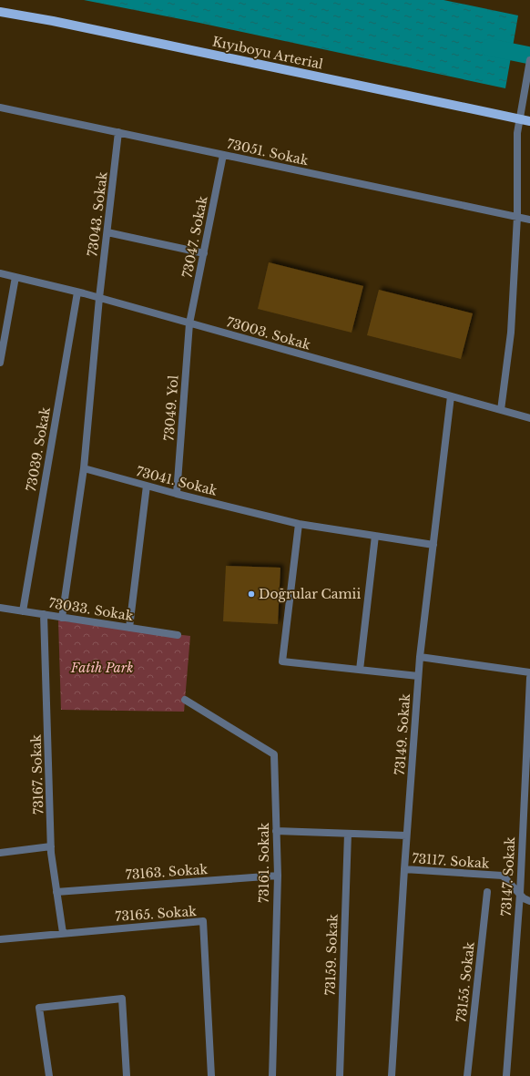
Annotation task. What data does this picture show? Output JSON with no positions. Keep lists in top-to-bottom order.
{
  "streets": {
    "main road": ["Kıyıboyu Arterial"],
    "street": [
      "73051. Sokak",
      "73043. Sokak",
      "73047. Sokak",
      "73003. Sokak",
      "73049. Yol",
      "73039. Sokak",
      "73041. Sokak",
      "73033. Sokak",
      "73149. Sokak",
      "73167. Sokak",
      "73117. Sokak",
      "73161. Sokak",
      "73163. Sokak",
      "73147. Sokak",
      "73165. Sokak",
      "73159. Sokak",
      "73155. Sokak"
    ]
  },
  "crossings": [
    ["73051. Sokak", "73043. Sokak"],
    ["73051. Sokak", "73047. Sokak"],
    ["73043. Sokak", "73003. Sokak"],
    ["73047. Sokak", "73003. Sokak"],
    ["73047. Sokak", "73049. Yol"],
    ["73003. Sokak", "73049. Yol"],
    ["73003. Sokak", "73039. Sokak"],
    ["73003. Sokak", "73149. Sokak"],
    ["73049. Yol", "73041. Sokak"],
    ["73039. Sokak", "73033. Sokak"],
    ["73041. Sokak", "73149. Sokak"],
    ["73033. Sokak", "73167. Sokak"],
    ["73149. Sokak", "73117. Sokak"],
    ["73167. Sokak", "73163. Sokak"],
    ["73167. Sokak", "73165. Sokak"],
    ["73117. Sokak", "73161. Sokak"],
    ["73117. Sokak", "73147. Sokak"],
    ["73117. Sokak", "73159. Sokak"],
    ["73161. Sokak", "73163. Sokak"]
  ],
  "parks": ["Fatih Park"],
  "places": ["Doğrular Camii"]
}
